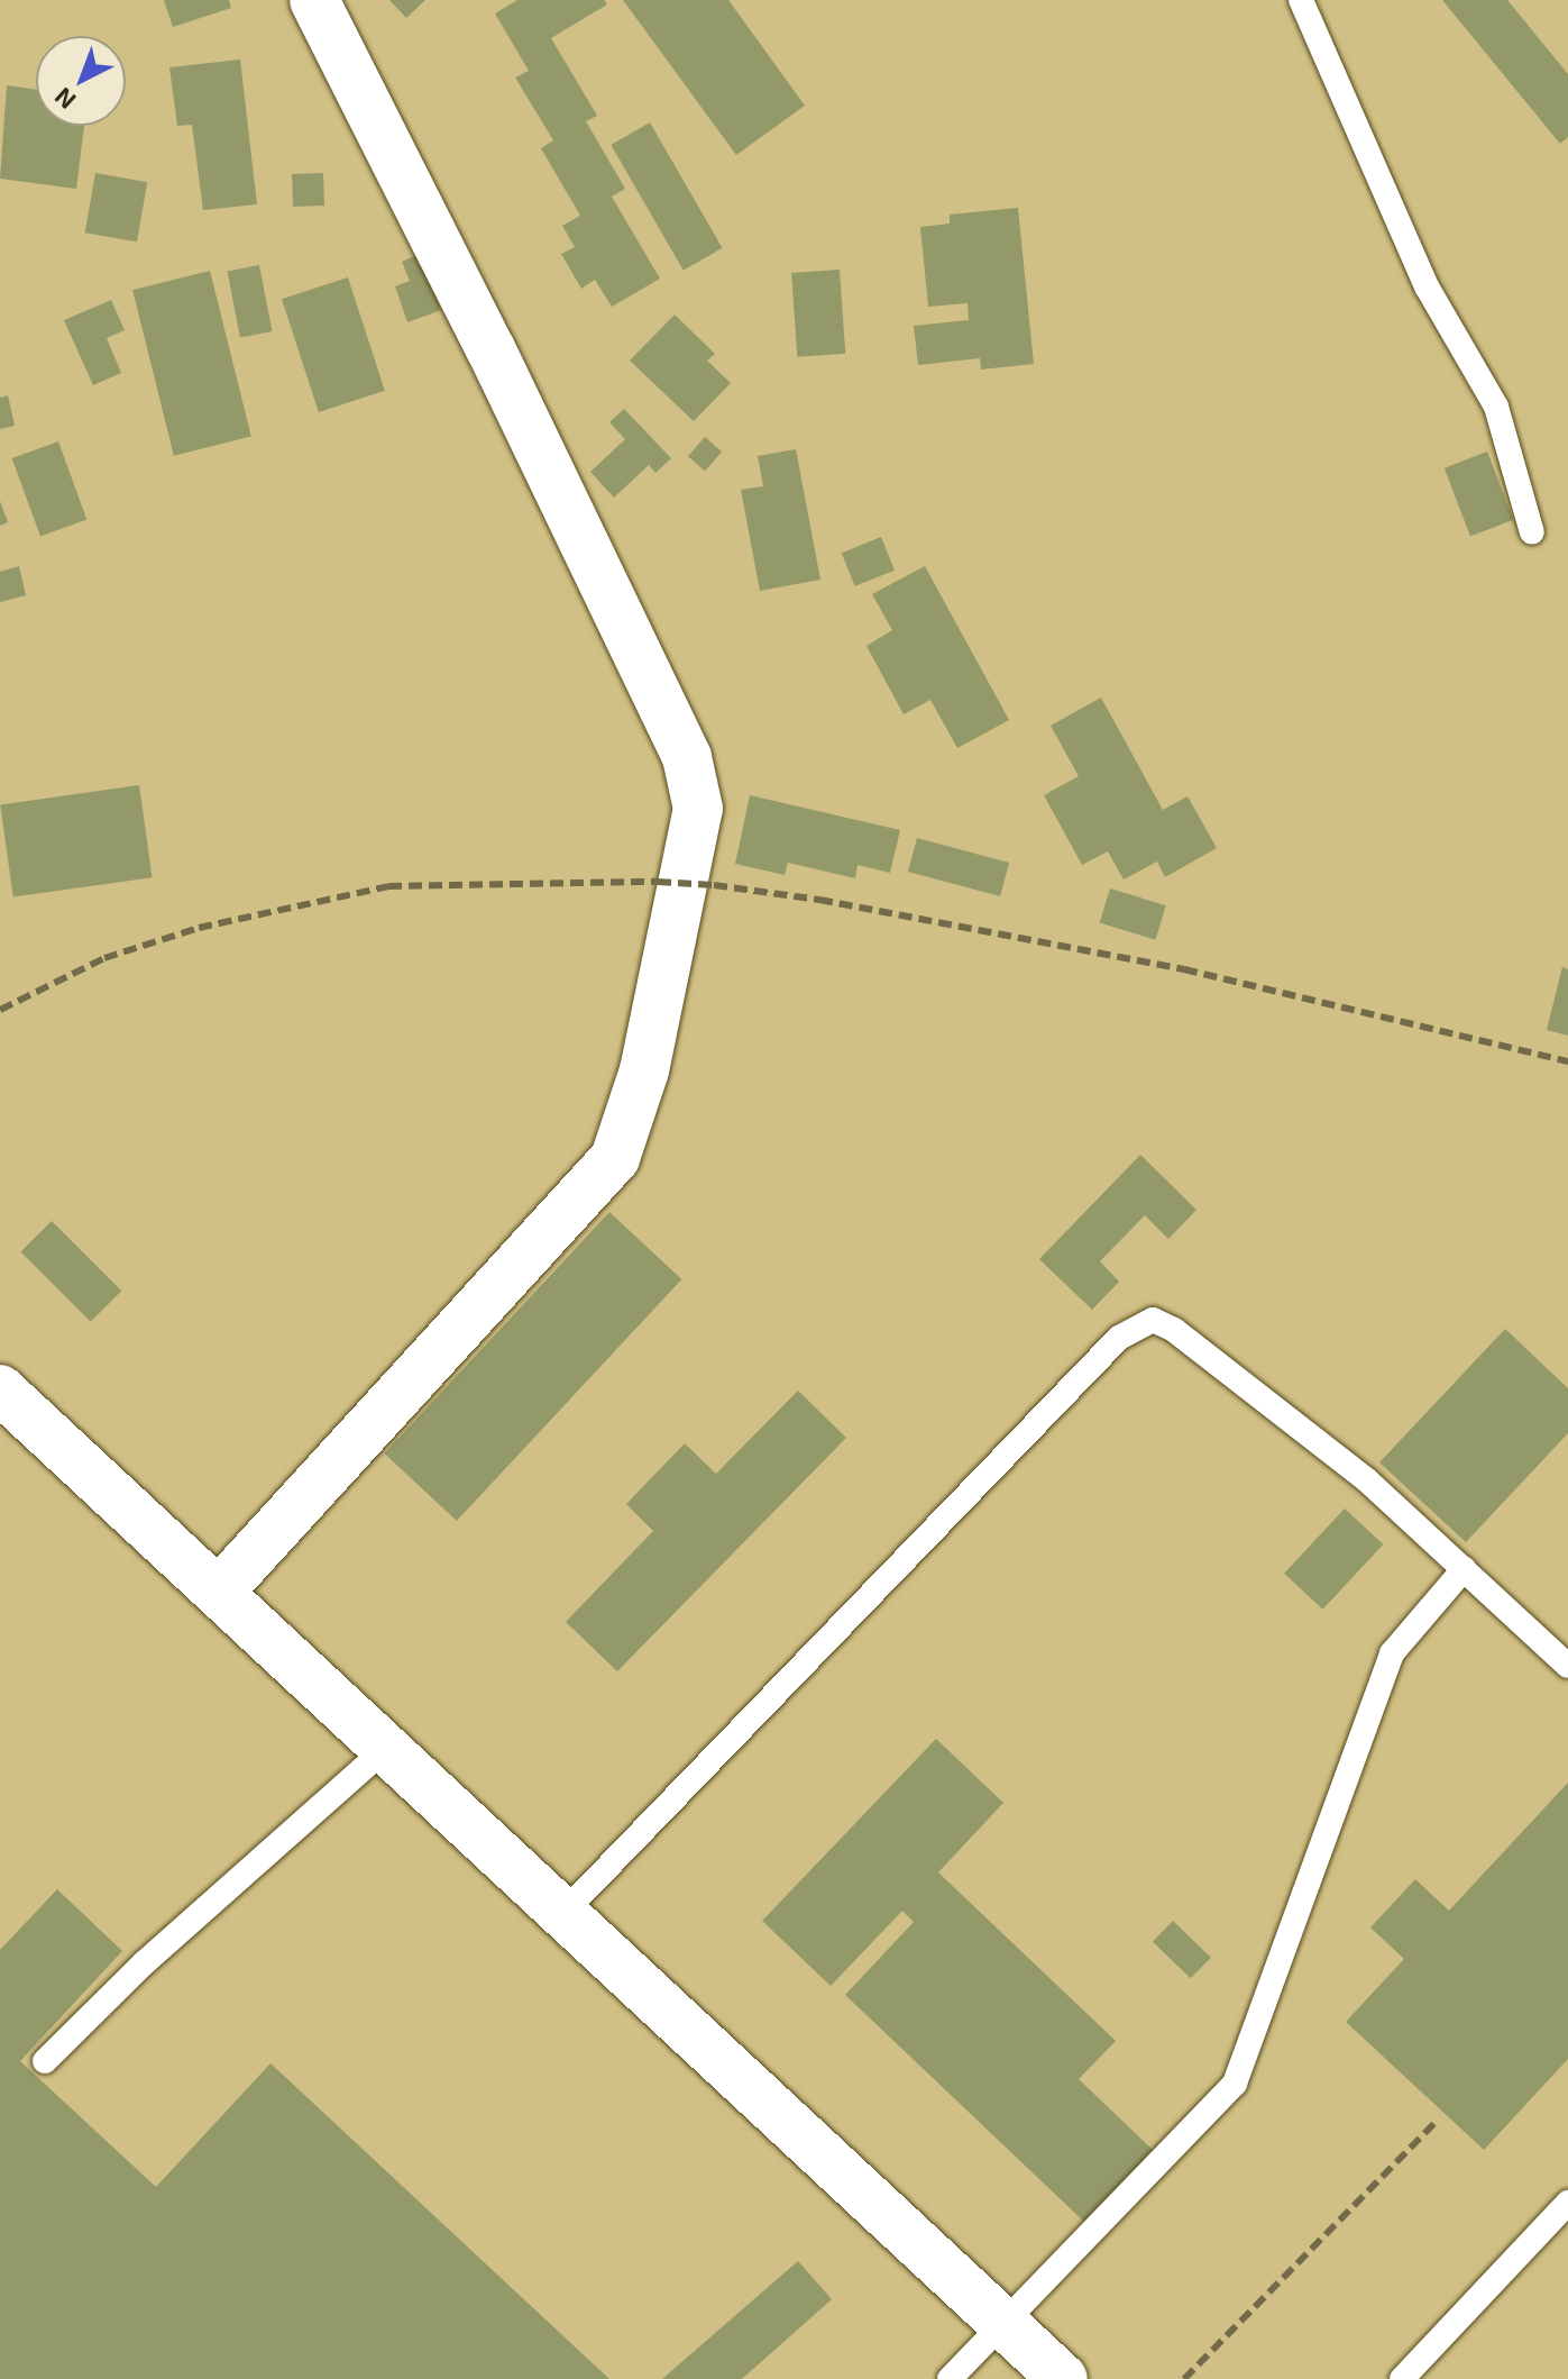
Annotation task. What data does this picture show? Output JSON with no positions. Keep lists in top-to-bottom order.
{
  "north": "bottom left"
}
